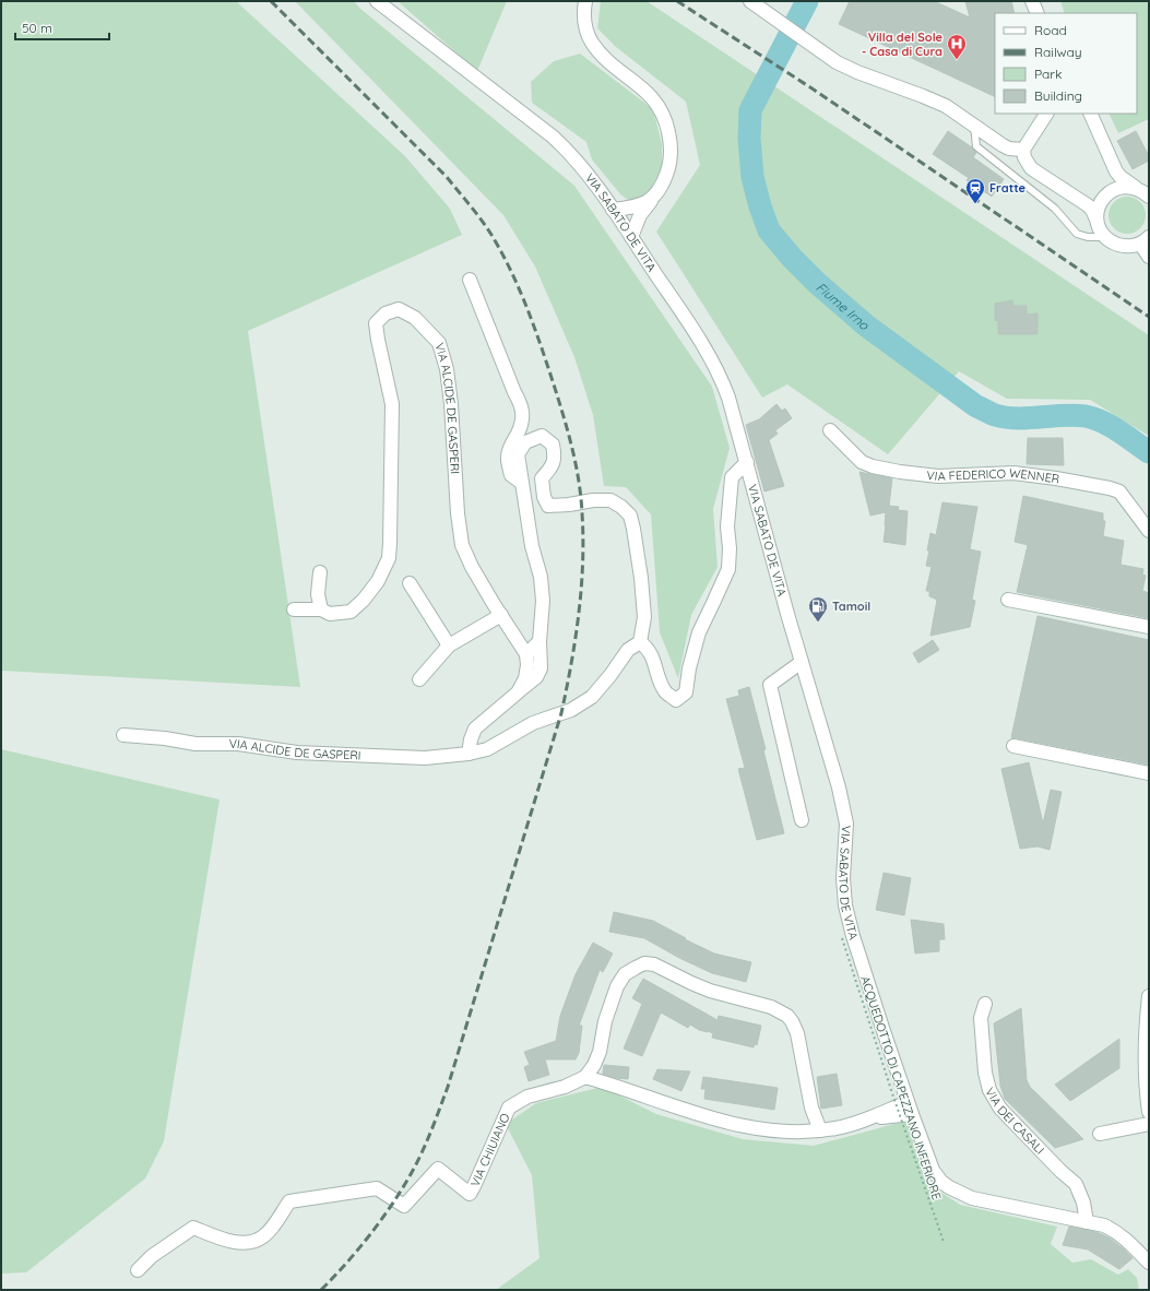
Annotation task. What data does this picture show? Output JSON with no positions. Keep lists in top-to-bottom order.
{
  "streets": {
    "street": [
      "VIA SABATO DE VITA",
      "VIA ALCIDE DE GASPERI",
      "VIA FEDERICO WENNER",
      "VIA DEI CASALI",
      "VIA CHIUIANO"
    ],
    "path": ["ACQUEDOTTO DI CAPEZZANO INFERIORE"]
  },
  "crossings": [
    ["VIA SABATO DE VITA", "VIA DEI CASALI"]
  ],
  "water": ["Fiume Irno"],
  "places": {
    "hospital": ["Villa del Sole - Casa di Cura"],
    "station": ["Fratte"],
    "fuel station": ["Tamoil"]
  },
  "legend": [
    "Road",
    "Railway",
    "Park",
    "Building"
  ],
  "scale_bar": "50 m"
}
